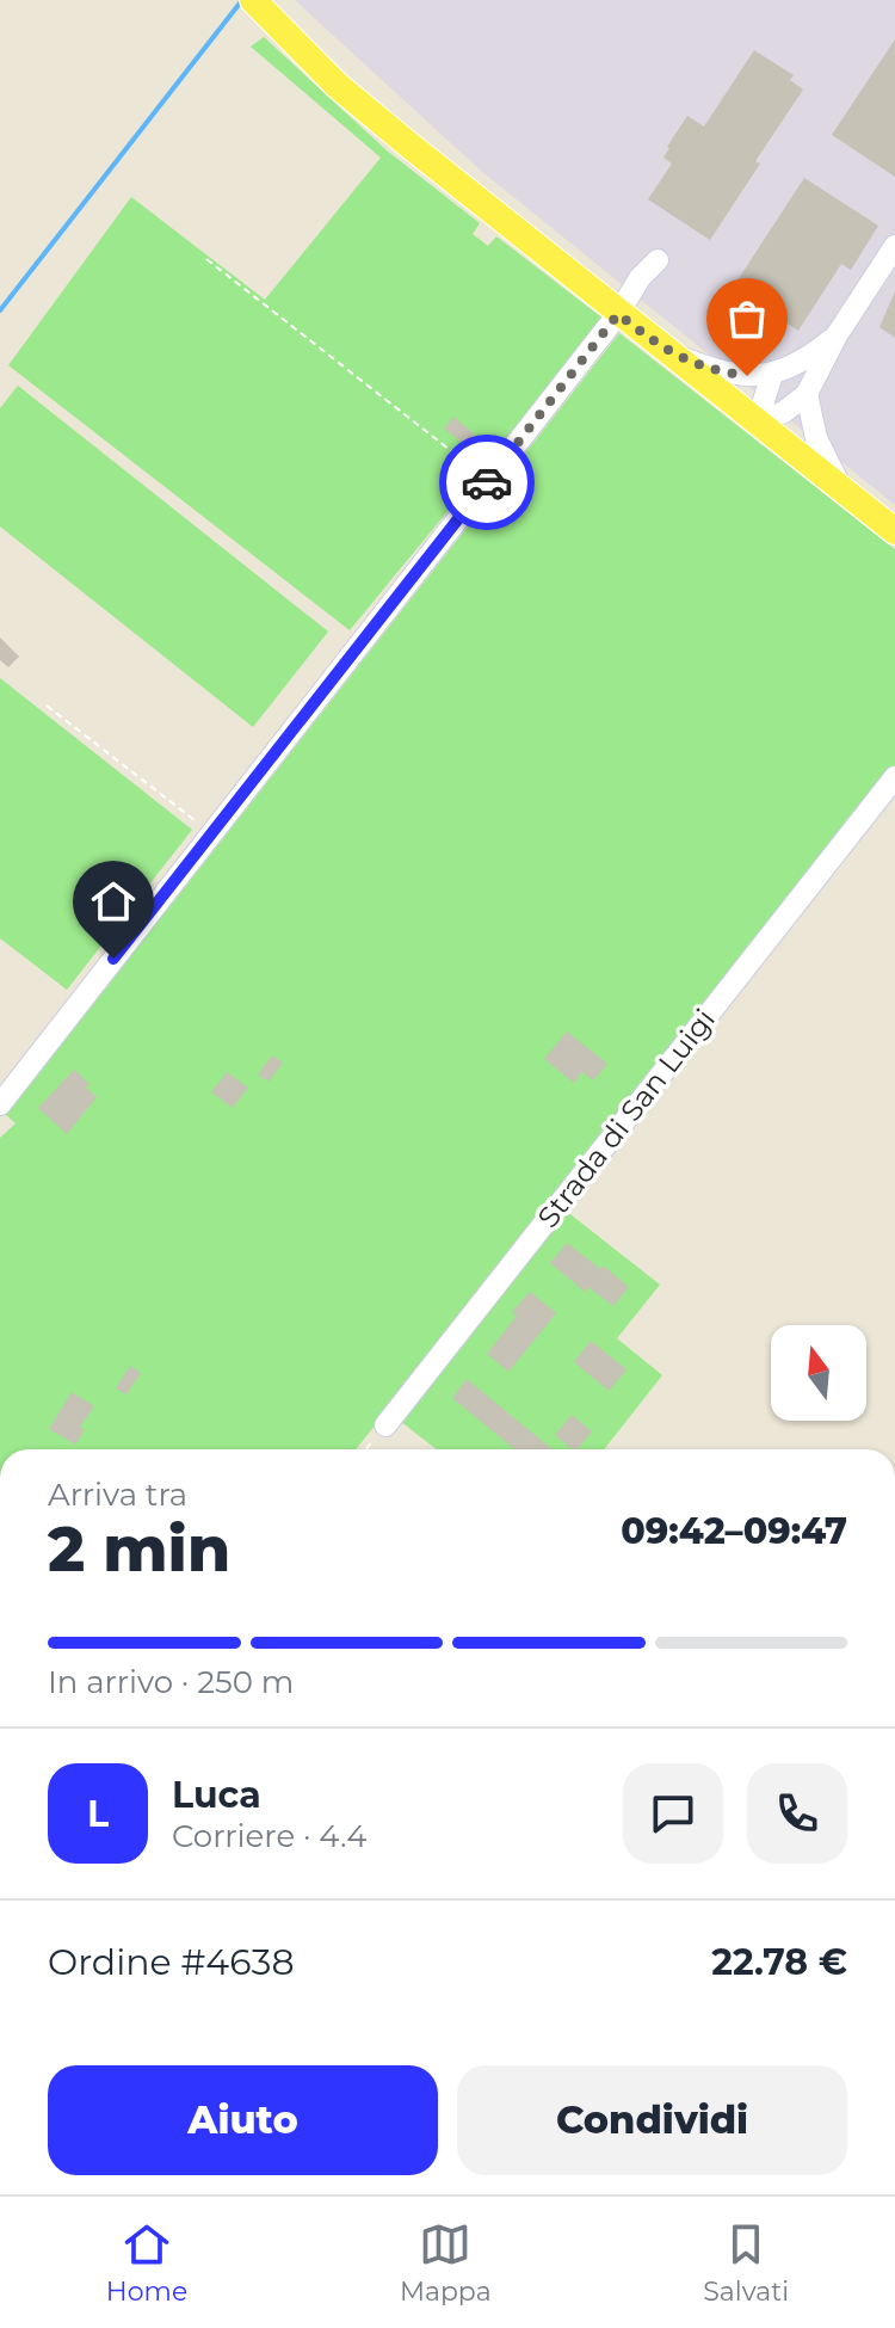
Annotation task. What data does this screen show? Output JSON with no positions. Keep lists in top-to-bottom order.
{
  "streets": {
    "street": ["Strada di San Luigi"]
  },
  "north": "top",
  "page": {
    "heading": ["2 min", "Arriva tra", "09:42–09:47"],
    "panel": [
      "Luca",
      "Corriere · 4.4",
      "Ordine #4638",
      "22.78 €"
    ],
    "bar": "In arrivo · 250 m",
    "round": "L",
    "buttons": ["Aiuto", "Condividi"],
    "tabs": ["Home", "Mappa", "Salvati"]
  }
}
